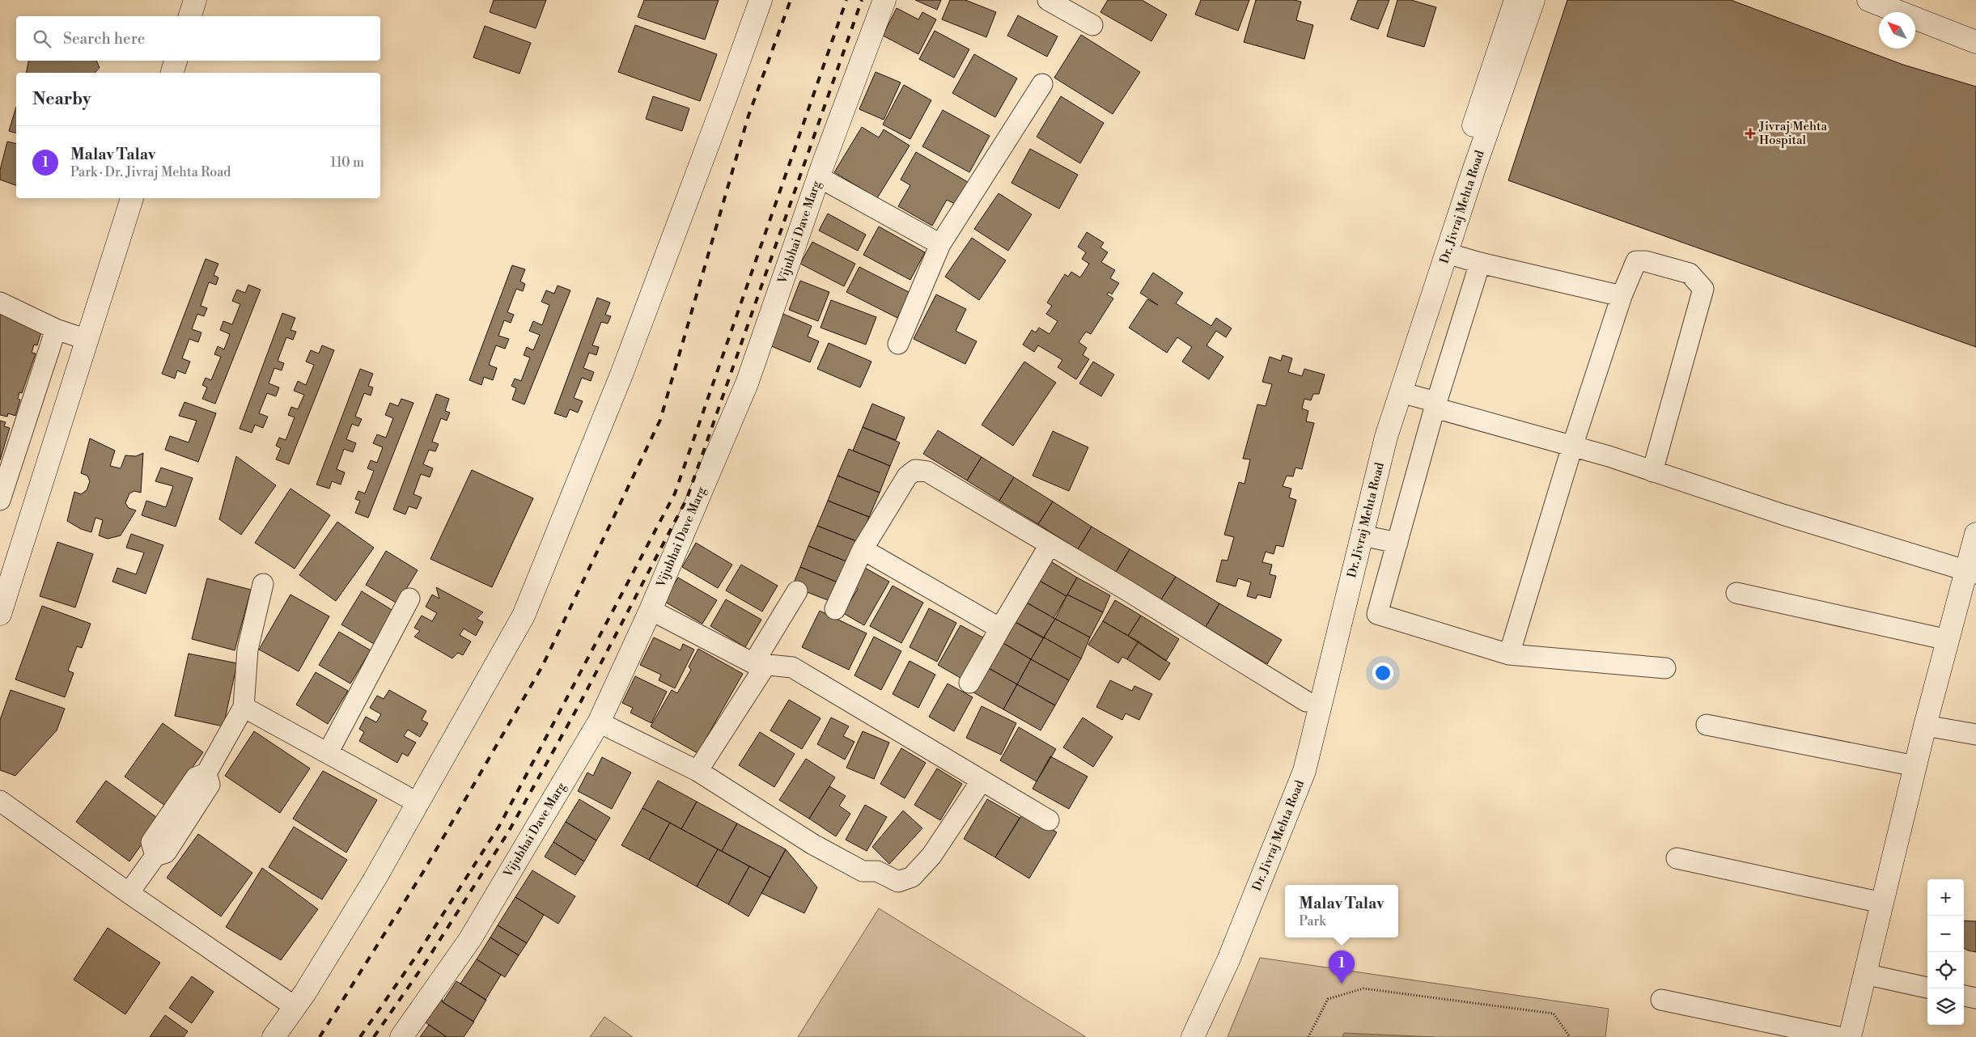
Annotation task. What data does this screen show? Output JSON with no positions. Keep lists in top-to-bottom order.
{
  "streets": {
    "street": ["Dr. Jivraj Mehta Road", "Vijubhai Dave Marg"]
  },
  "places": {
    "health": ["Jivraj Mehta Hospital"]
  },
  "north": "top left",
  "page": {
    "search": "Search here",
    "heading": "Nearby",
    "list": [
      {
        "mark": "1",
        "name": "Malav Talav",
        "note": "Park · Dr. Jivraj Mehta Road",
        "value": "110 m"
      }
    ],
    "map_buttons": ["+", "−"],
    "popup": ["Malav Talav", "Park"],
    "pins": "1"
  }
}
